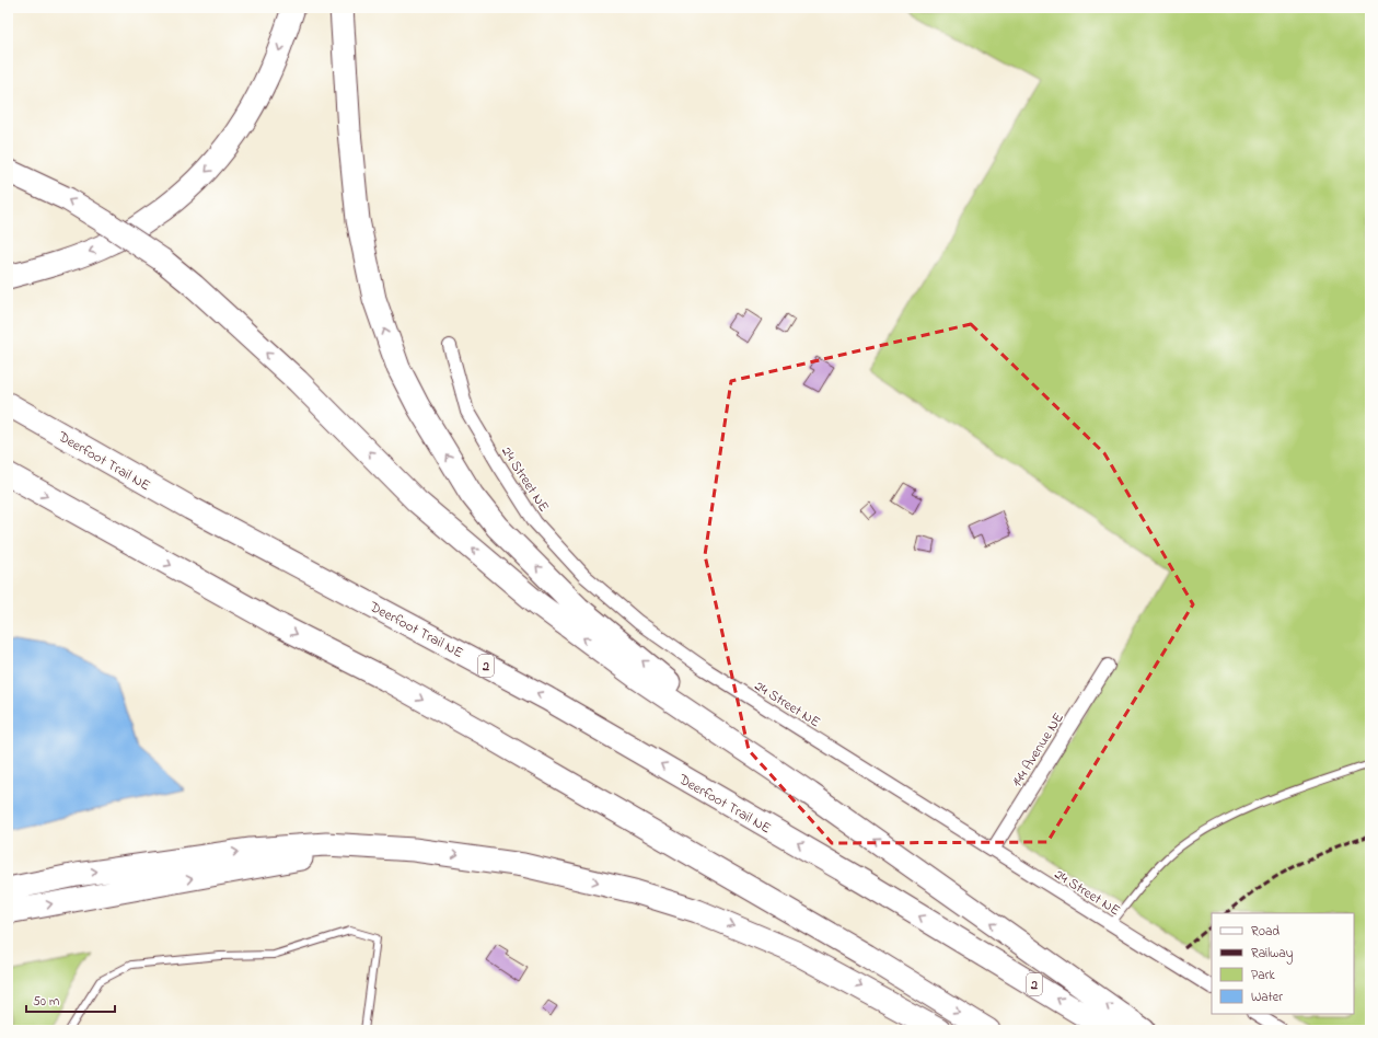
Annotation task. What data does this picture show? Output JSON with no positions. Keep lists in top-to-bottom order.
{
  "streets": {
    "highway": ["Deerfoot Trail NE", "2"],
    "street": ["24 Street NE", "144 Avenue NE"]
  },
  "crossings": [
    ["24 Street NE", "144 Avenue NE"]
  ],
  "legend": [
    "Road",
    "Railway",
    "Park",
    "Water"
  ],
  "scale_bar": "50 m"
}
